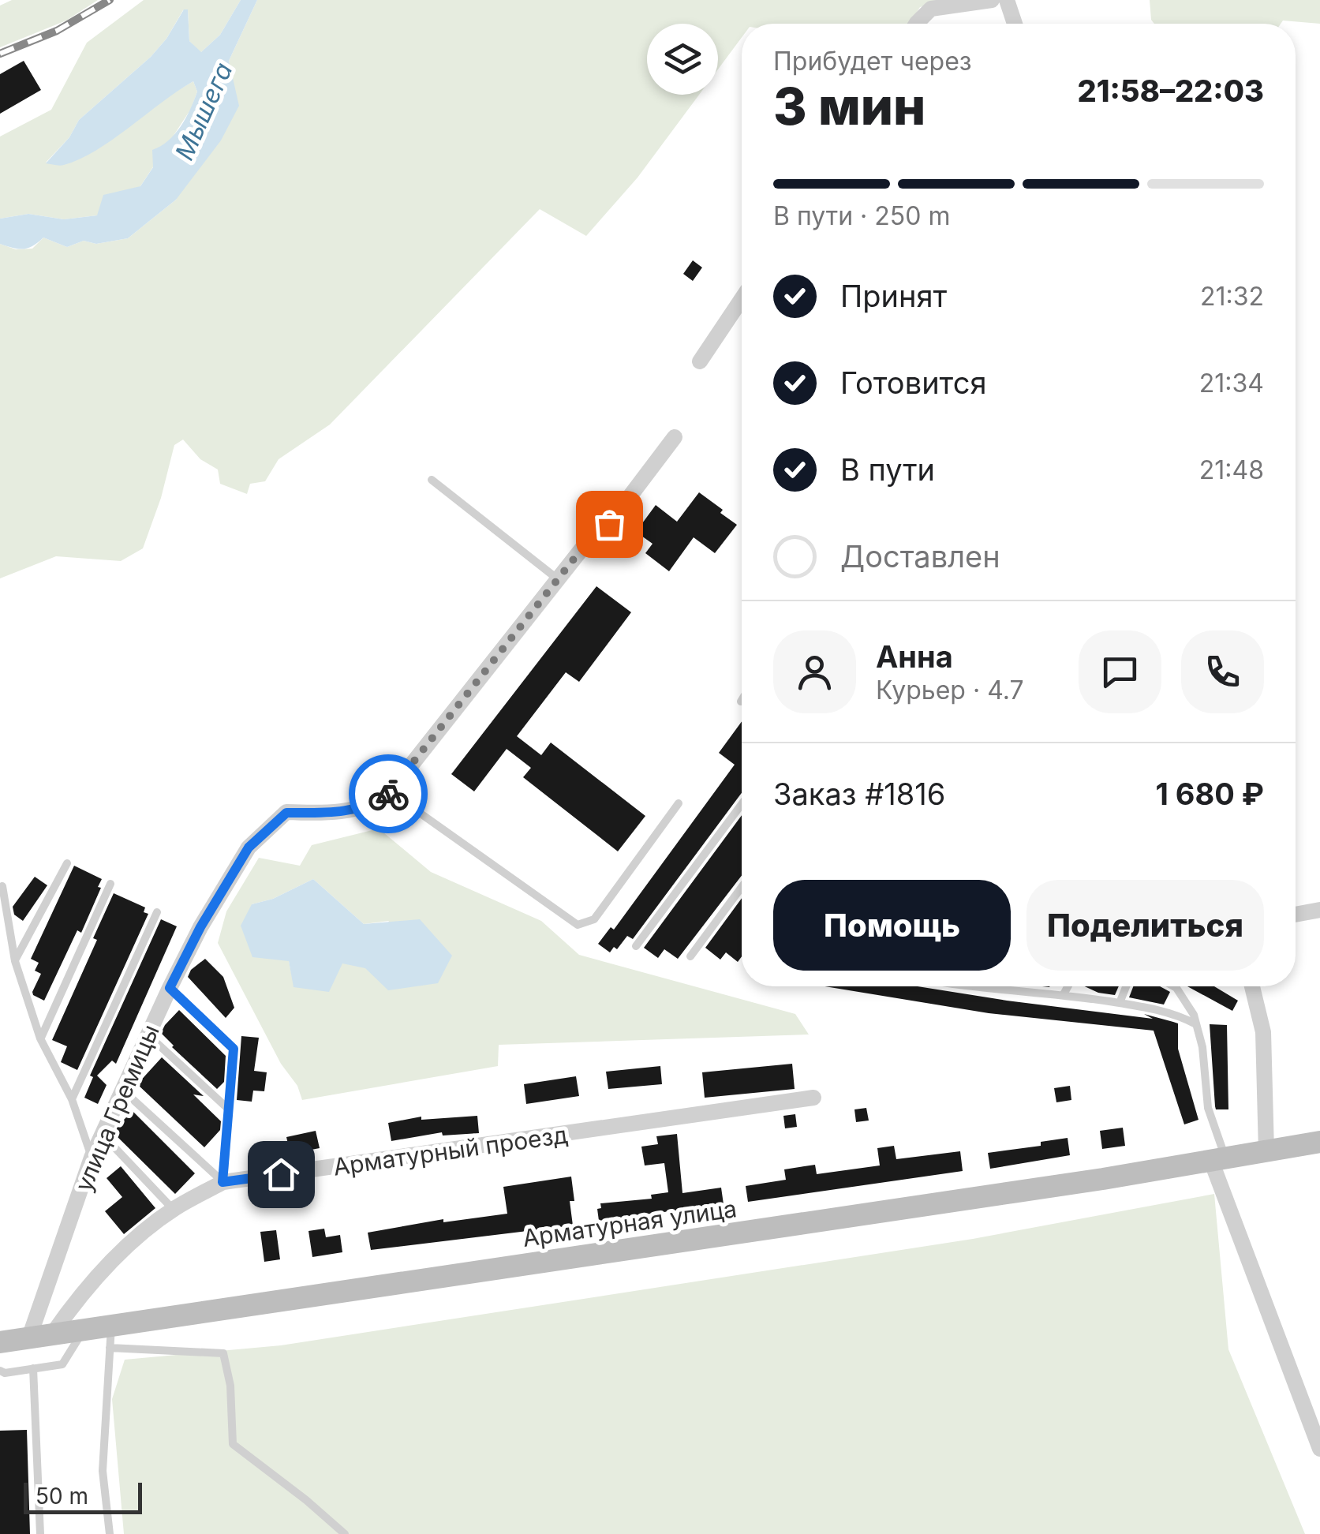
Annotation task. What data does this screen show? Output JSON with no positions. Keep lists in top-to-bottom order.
{
  "streets": {
    "street": ["улица Гремицы", "Арматурный проезд", "Арматурная улица"]
  },
  "crossings": [
    ["улица Гремицы", "Арматурная улица"],
    ["Арматурный проезд", "Арматурная улица"]
  ],
  "water": ["Мышега"],
  "scale_bar": "50 m",
  "page": {
    "heading": ["3 мин", "Прибудет через", "21:58–22:03"],
    "panel": [
      "Анна",
      "Курьер · 4.7",
      "Заказ #1816",
      "1 680 ₽"
    ],
    "bar": "В пути · 250 m",
    "list": [
      ["Принят", "21:32"],
      ["Готовится", "21:34"],
      ["В пути", "21:48"],
      "Доставлен"
    ],
    "buttons": ["Помощь", "Поделиться"],
    "scale": "50 m"
  }
}
